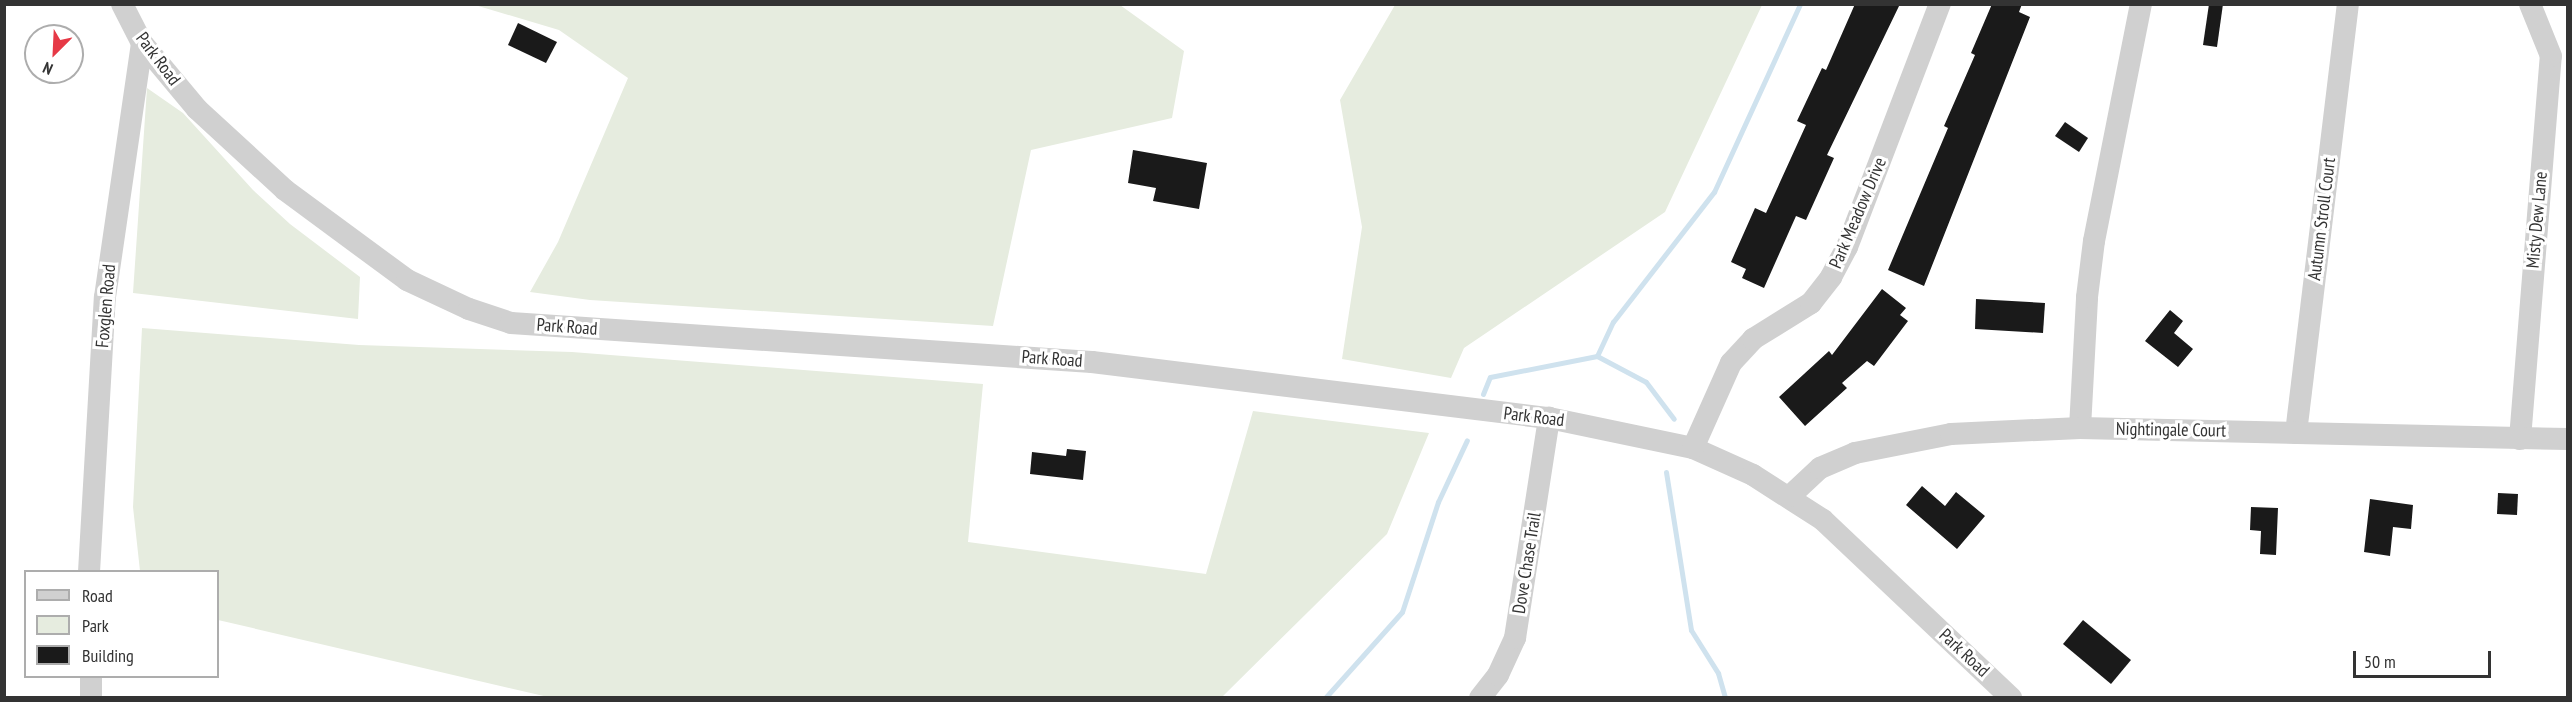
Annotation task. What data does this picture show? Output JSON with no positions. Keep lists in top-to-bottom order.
{
  "streets": {
    "street": [
      "Park Road",
      "Park Meadow Drive",
      "Autumn Stroll Court",
      "Misty Dew Lane",
      "Foxglen Road",
      "Nightingale Court",
      "Dove Chase Trail"
    ]
  },
  "crossings": [
    ["Park Road", "Park Meadow Drive"],
    ["Park Road", "Foxglen Road"],
    ["Park Road", "Nightingale Court"],
    ["Park Road", "Dove Chase Trail"],
    ["Autumn Stroll Court", "Nightingale Court"],
    ["Misty Dew Lane", "Nightingale Court"]
  ],
  "legend": ["Road", "Park", "Building"],
  "scale_bar": "50 m",
  "north": "bottom left"
}
